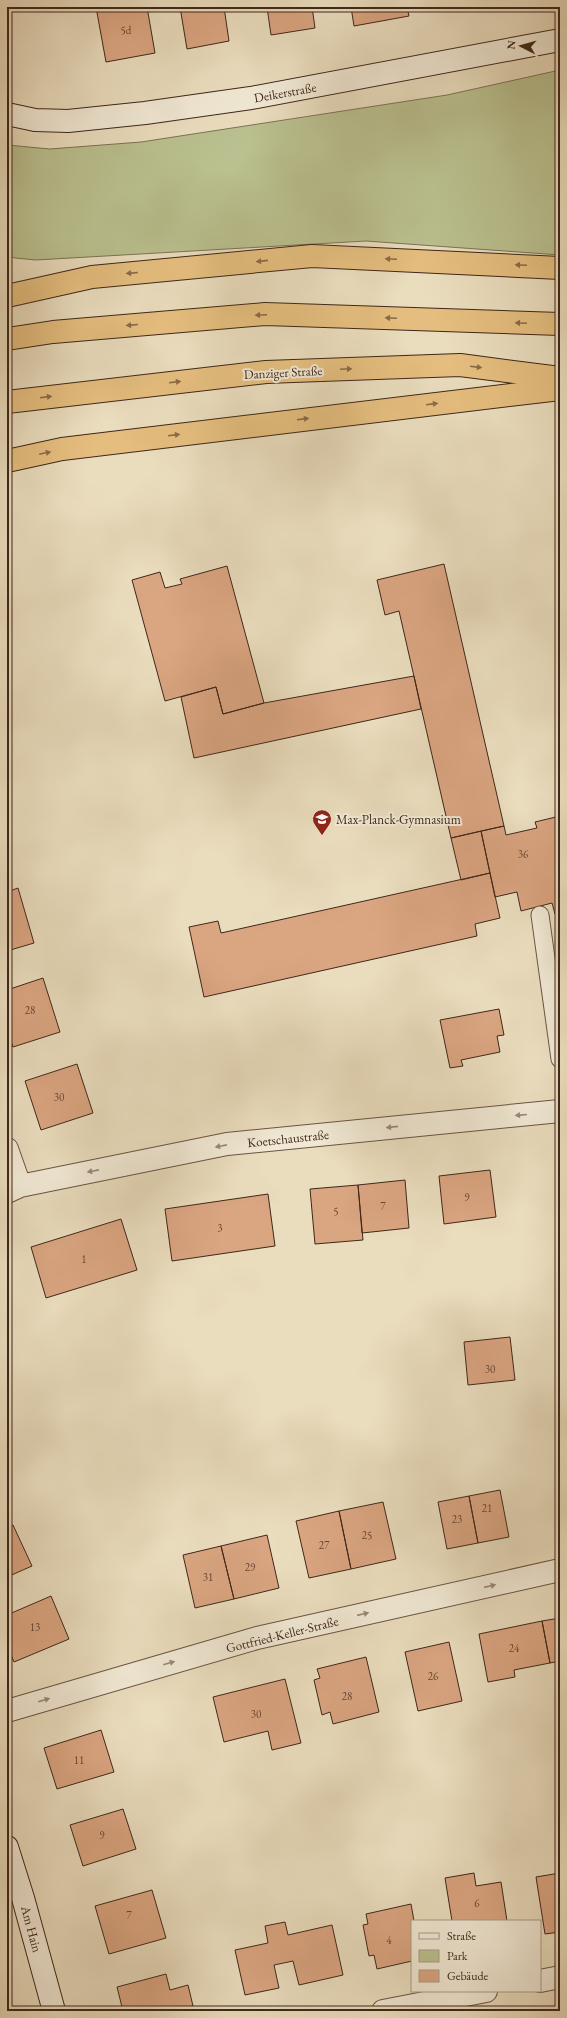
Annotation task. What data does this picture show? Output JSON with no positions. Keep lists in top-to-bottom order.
{
  "streets": {
    "highway": ["Danziger Straße"],
    "street": [
      "Deikerstraße",
      "Koetschaustraße",
      "Gottfried-Keller-Straße",
      "Am Hain"
    ]
  },
  "one_way": ["Koetschaustraße", "Gottfried-Keller-Straße"],
  "places": {
    "school or university": ["Max-Planck-Gymnasium"]
  },
  "house_numbers": [
    "5d",
    "36",
    "28",
    "30",
    "9",
    "7",
    "5",
    "3",
    "1",
    "30",
    "21",
    "23",
    "25",
    "27",
    "29",
    "31",
    "13",
    "24",
    "26",
    "28",
    "30",
    "11",
    "9",
    "6",
    "7",
    "4"
  ],
  "legend": ["Straße", "Park", "Gebäude"],
  "north": "left"
}
